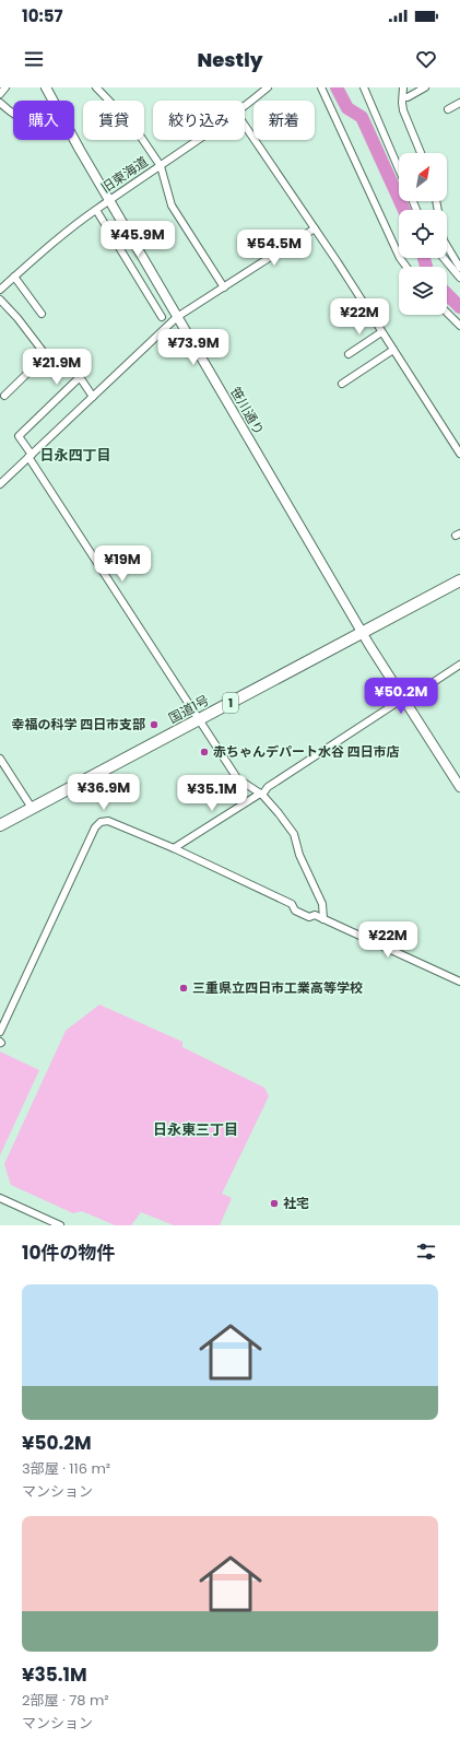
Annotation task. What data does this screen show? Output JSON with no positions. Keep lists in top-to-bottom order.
{
  "streets": {
    "highway": ["1", "国道1号"],
    "street": ["旧東海道", "笹川通り"]
  },
  "crossings": [
    ["旧東海道", "笹川通り"],
    ["笹川通り", "国道1号"]
  ],
  "districts": ["日永四丁目", "日永東三丁目"],
  "places": [
    "幸福の科学 四日市支部",
    "赤ちゃんデパート水谷 四日市店",
    "三重県立四日市工業高等学校",
    "社宅"
  ],
  "north": "top right",
  "page": {
    "status": "10:57",
    "header": "Nestly",
    "chip": [
      "購入",
      "賃貸",
      "絞り込み",
      "新着"
    ],
    "price": [
      "¥45.9M",
      "¥54.5M",
      "¥22M",
      "¥73.9M",
      "¥21.9M",
      "¥19M",
      "¥50.2M",
      "¥36.9M",
      "¥35.1M",
      "¥22M"
    ],
    "heading": "10件の物件",
    "list": [
      {
        "name": "¥50.2M",
        "note": "3部屋 · 116 m² · マンション"
      },
      {
        "name": "¥35.1M",
        "note": "2部屋 · 78 m² · マンション"
      }
    ]
  }
}
